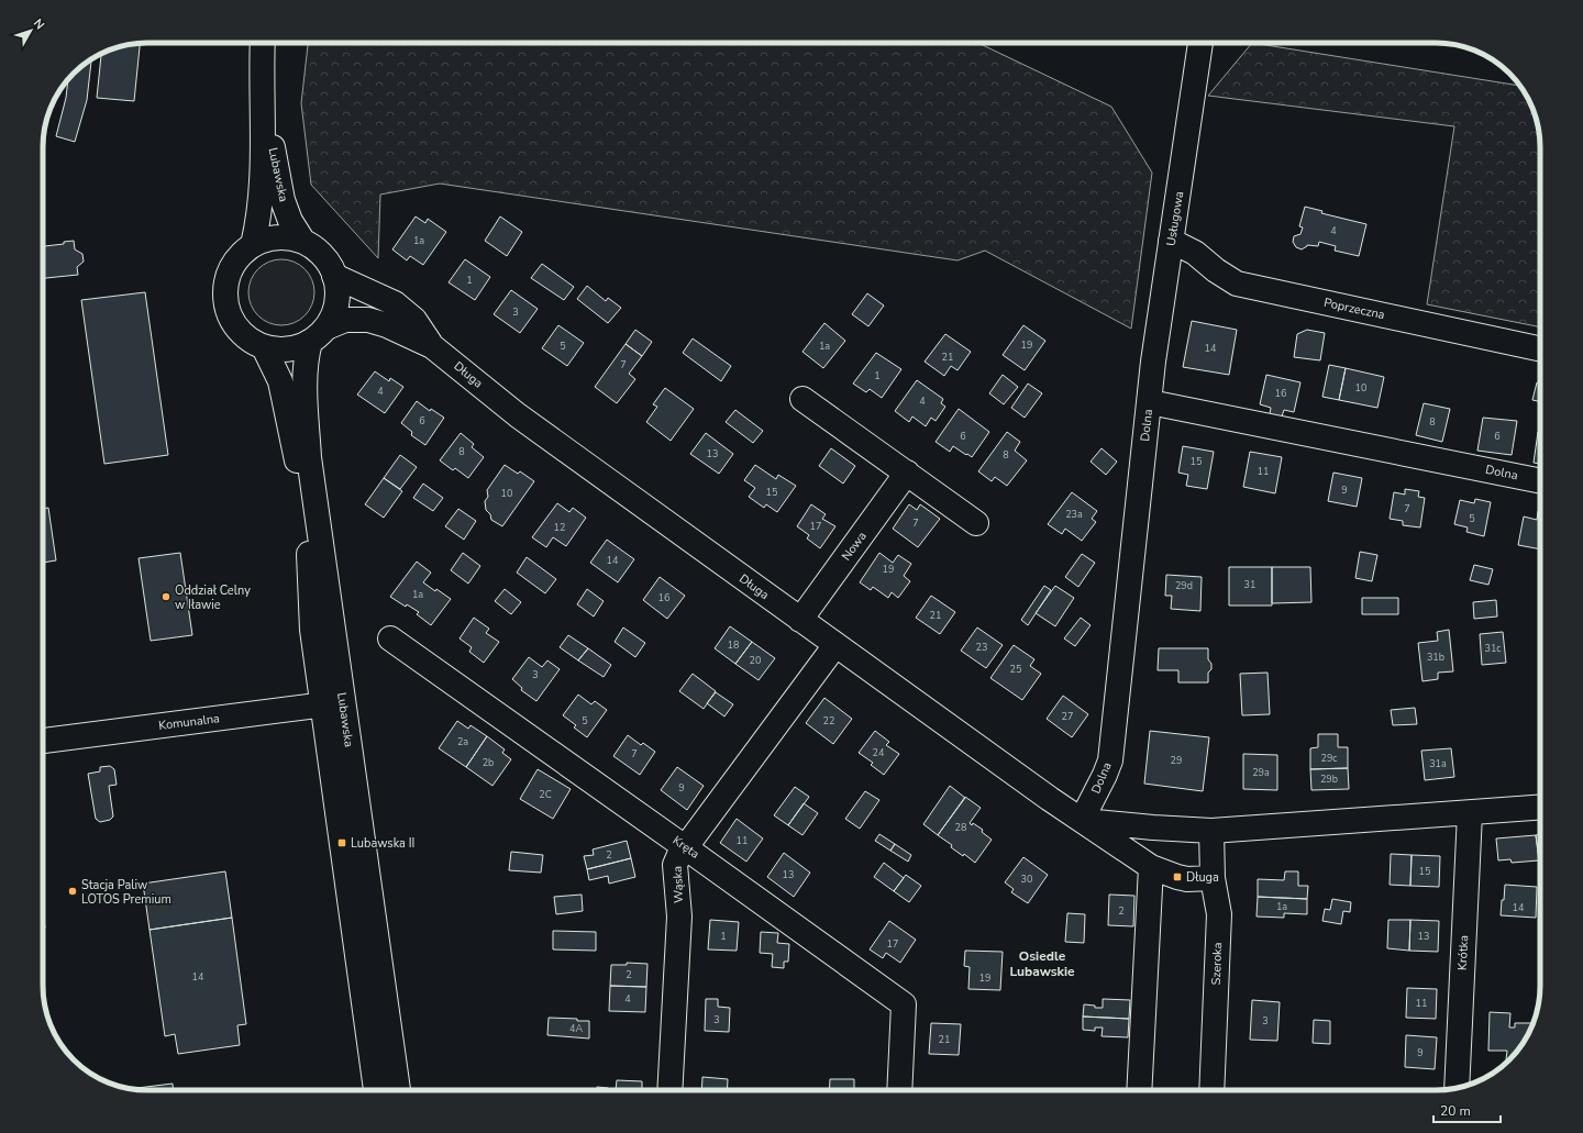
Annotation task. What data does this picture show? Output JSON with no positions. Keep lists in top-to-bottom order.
{
  "streets": {
    "street": [
      "Lubawska",
      "Usługowa",
      "Poprzeczna",
      "Długa",
      "Dolna",
      "Nowa",
      "Komunalna",
      "Kręta",
      "Wąska",
      "Krótka",
      "Szeroka"
    ]
  },
  "crossings": [
    ["Lubawska", "Długa"],
    ["Lubawska", "Komunalna"],
    ["Usługowa", "Poprzeczna"],
    ["Usługowa", "Dolna"],
    ["Długa", "Dolna"],
    ["Długa", "Nowa"],
    ["Długa", "Wąska"],
    ["Długa", "Krótka"],
    ["Długa", "Szeroka"],
    ["Kręta", "Wąska"]
  ],
  "districts": ["Osiedle Lubawskie"],
  "places": {
    "other": ["Oddział Celny w Iławie", "Stacja Paliw LOTOS Premium"],
    "transit": ["Lubawska II", "Długa"]
  },
  "house_numbers": [
    "4",
    "1a",
    "1",
    "3",
    "19",
    "5",
    "1a",
    "14",
    "21",
    "7",
    "1",
    "10",
    "4",
    "16",
    "4",
    "6",
    "8",
    "6",
    "6",
    "8",
    "13",
    "8",
    "15",
    "11",
    "9",
    "15",
    "10",
    "7",
    "23a",
    "5",
    "7",
    "17",
    "12",
    "14",
    "19",
    "31",
    "29d",
    "1a",
    "16",
    "21",
    "18",
    "23",
    "31c",
    "31b",
    "20",
    "25",
    "3",
    "27",
    "5",
    "22",
    "2a",
    "24",
    "7",
    "29c",
    "29",
    "2b",
    "31a",
    "29a",
    "29b",
    "9",
    "2C",
    "28",
    "11",
    "2",
    "15",
    "13",
    "30",
    "1a",
    "14",
    "2",
    "1",
    "13",
    "17",
    "2",
    "14",
    "19",
    "4",
    "11",
    "3",
    "3",
    "4A",
    "21",
    "9"
  ],
  "scale_bar": "20 m",
  "north": "top right"
}
